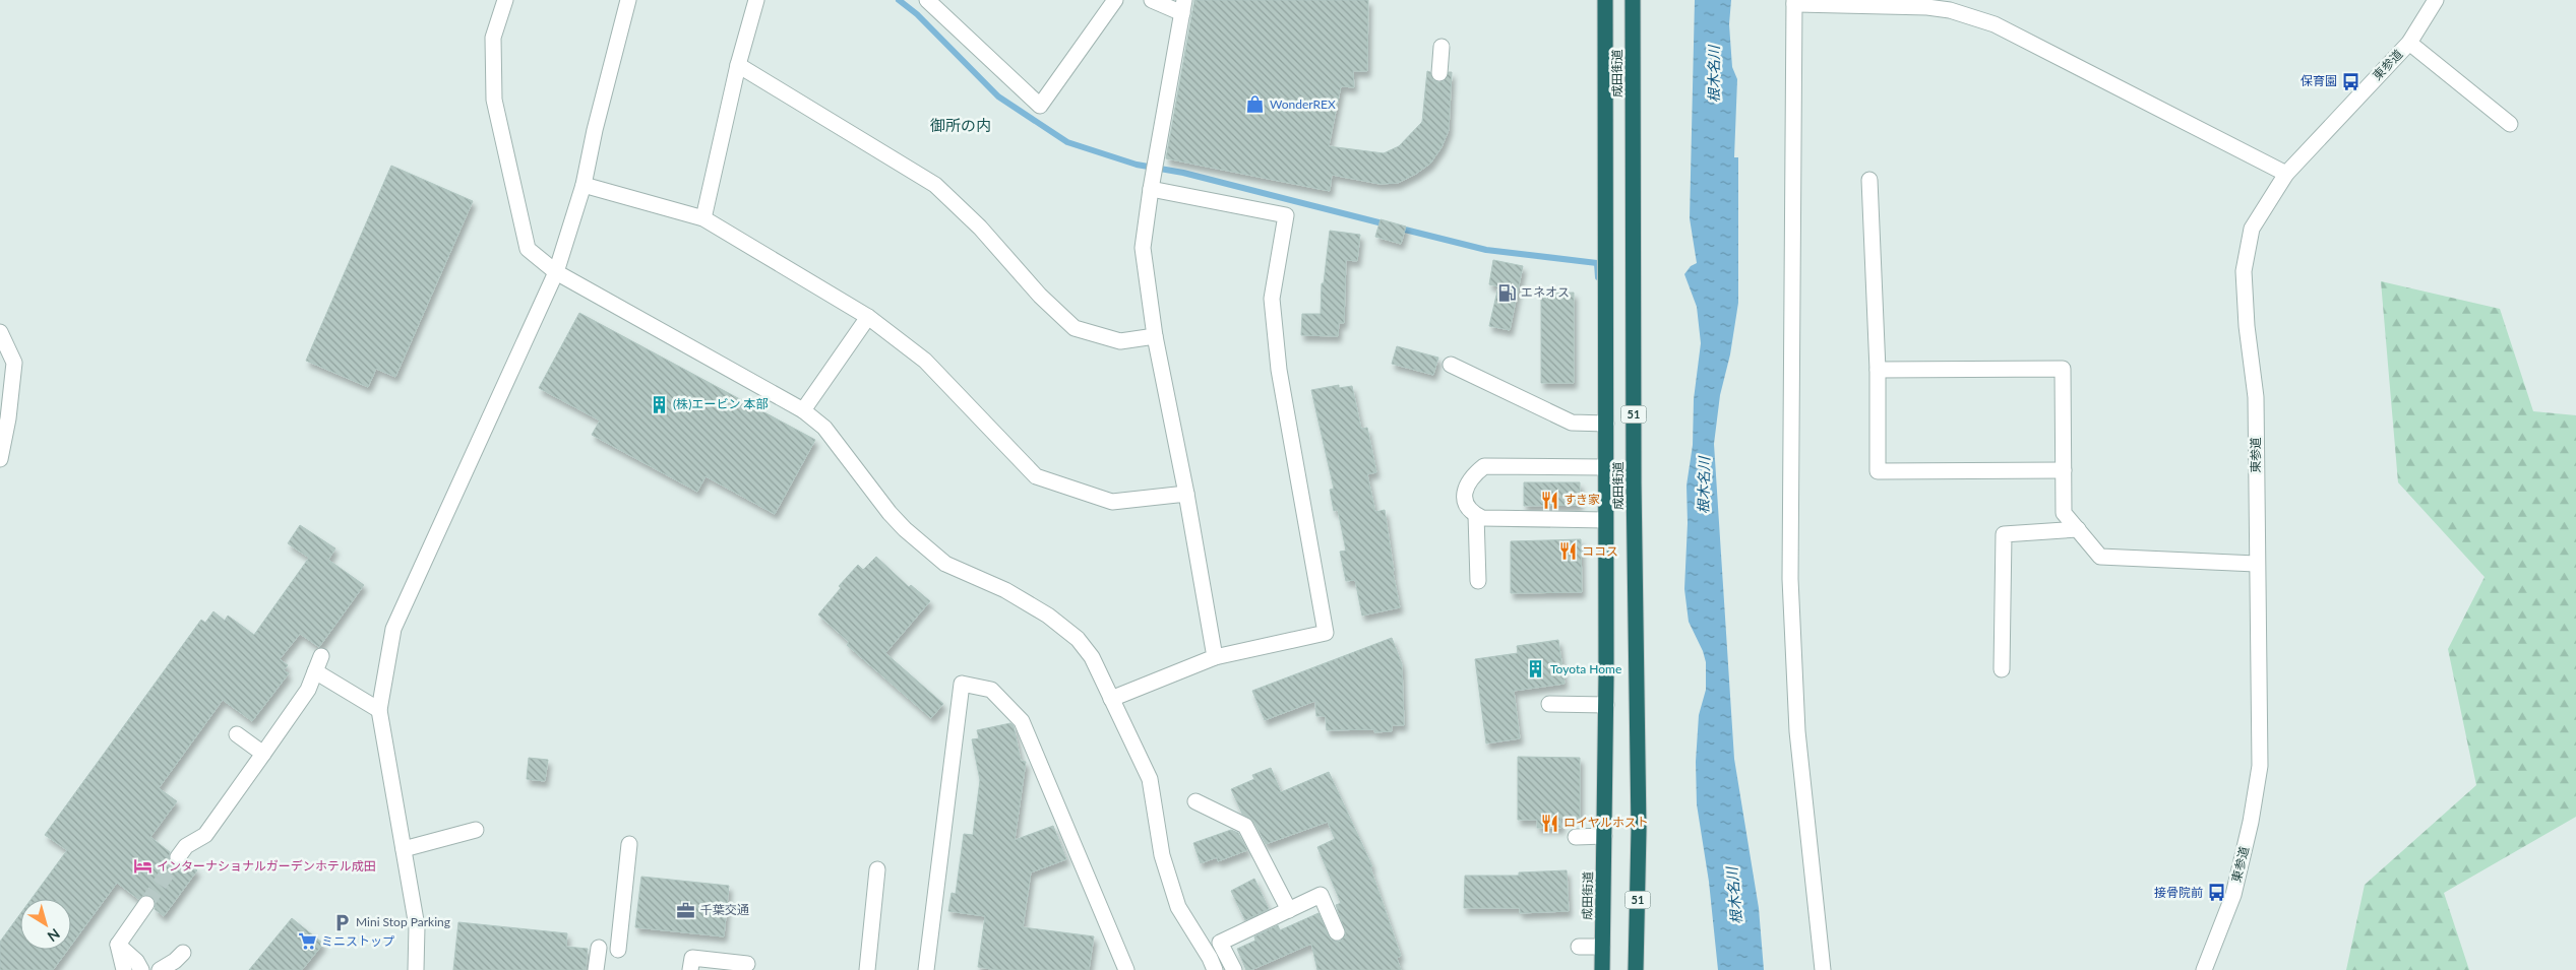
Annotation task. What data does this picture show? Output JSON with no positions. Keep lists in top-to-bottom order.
{
  "streets": {
    "highway": ["成田街道", "51"],
    "street": ["東参道"]
  },
  "districts": ["御所の内"],
  "water": ["根木名川"],
  "places": {
    "bus stop": ["保育園", "接骨院前"],
    "shop": ["WonderREX"],
    "fuel station": ["エネオス"],
    "building": ["(株)エービン 本部", "Toyota Home"],
    "restaurant": ["すき家", "ココス", "ロイヤルホスト"],
    "hotel": ["インターナショナルガーデンホテル成田"],
    "office": ["千葉交通"],
    "parking": ["Mini Stop Parking"],
    "supermarket": ["ミニストップ"]
  },
  "north": "bottom right"
}
